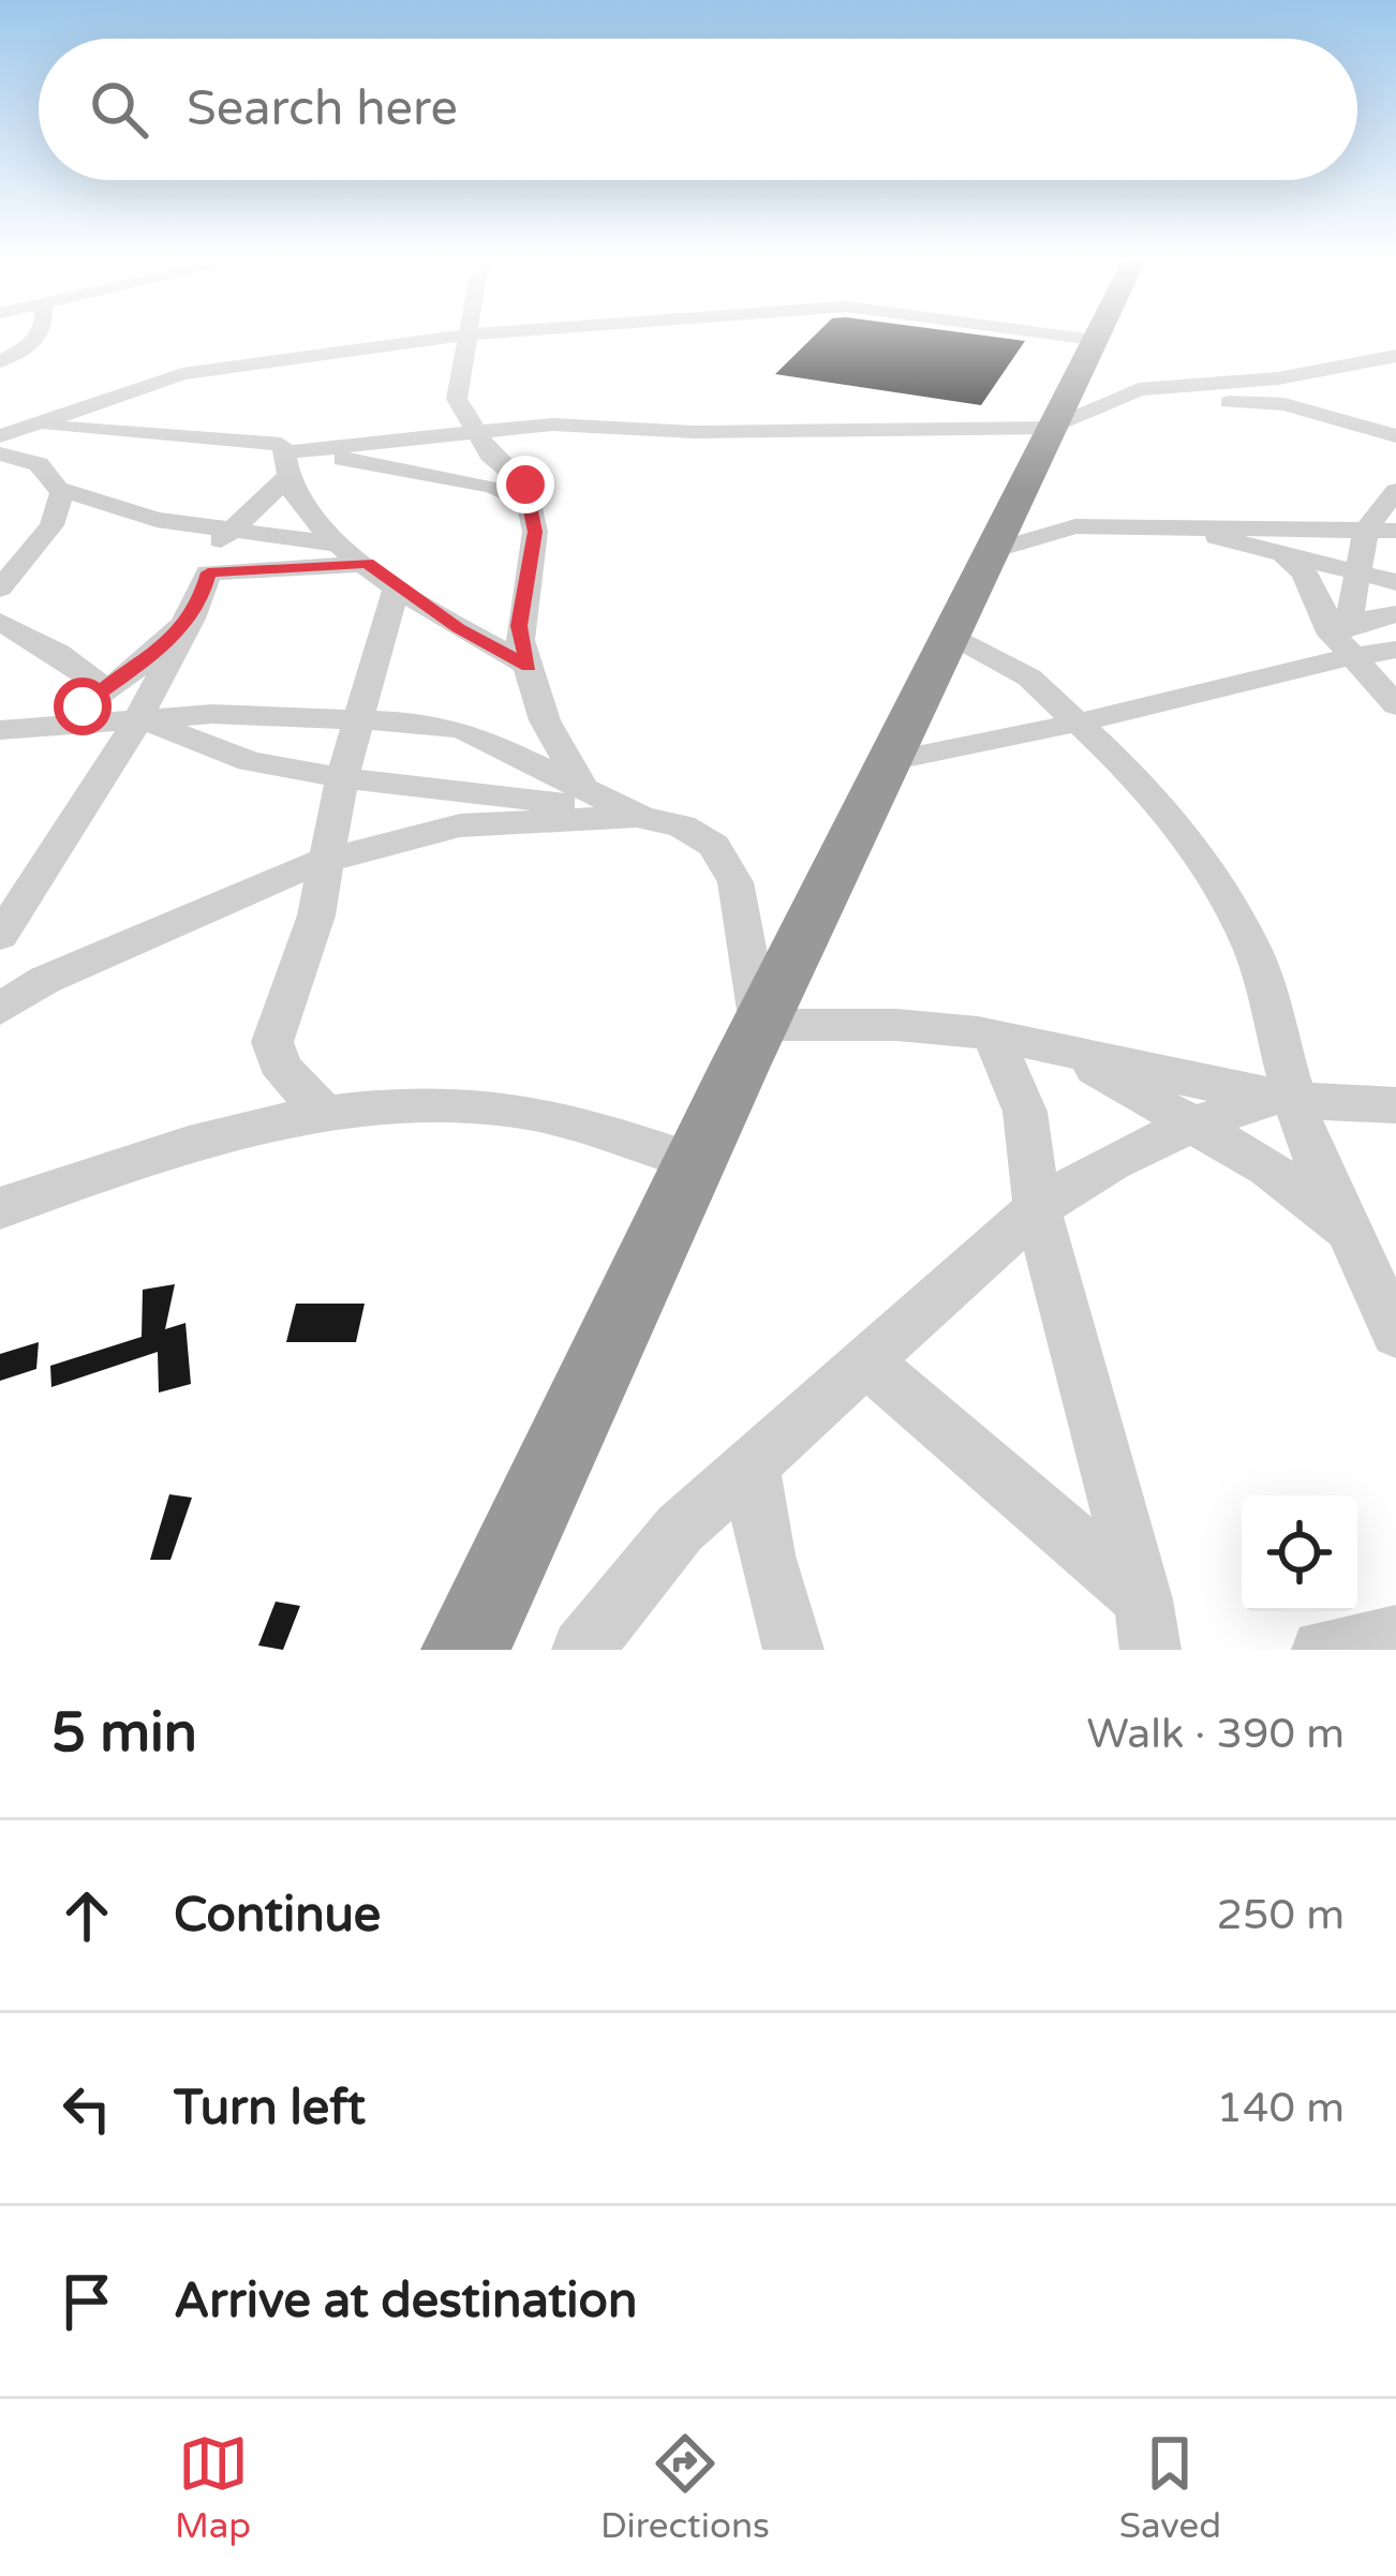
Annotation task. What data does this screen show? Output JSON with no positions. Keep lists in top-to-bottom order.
{
  "page": {
    "search": "Search here",
    "heading": ["5 min", "Walk · 390 m"],
    "list": [
      ["Continue", "250 m"],
      ["Turn left", "140 m"],
      "Arrive at destination"
    ],
    "nav": ["Map", "Directions", "Saved"]
  }
}
